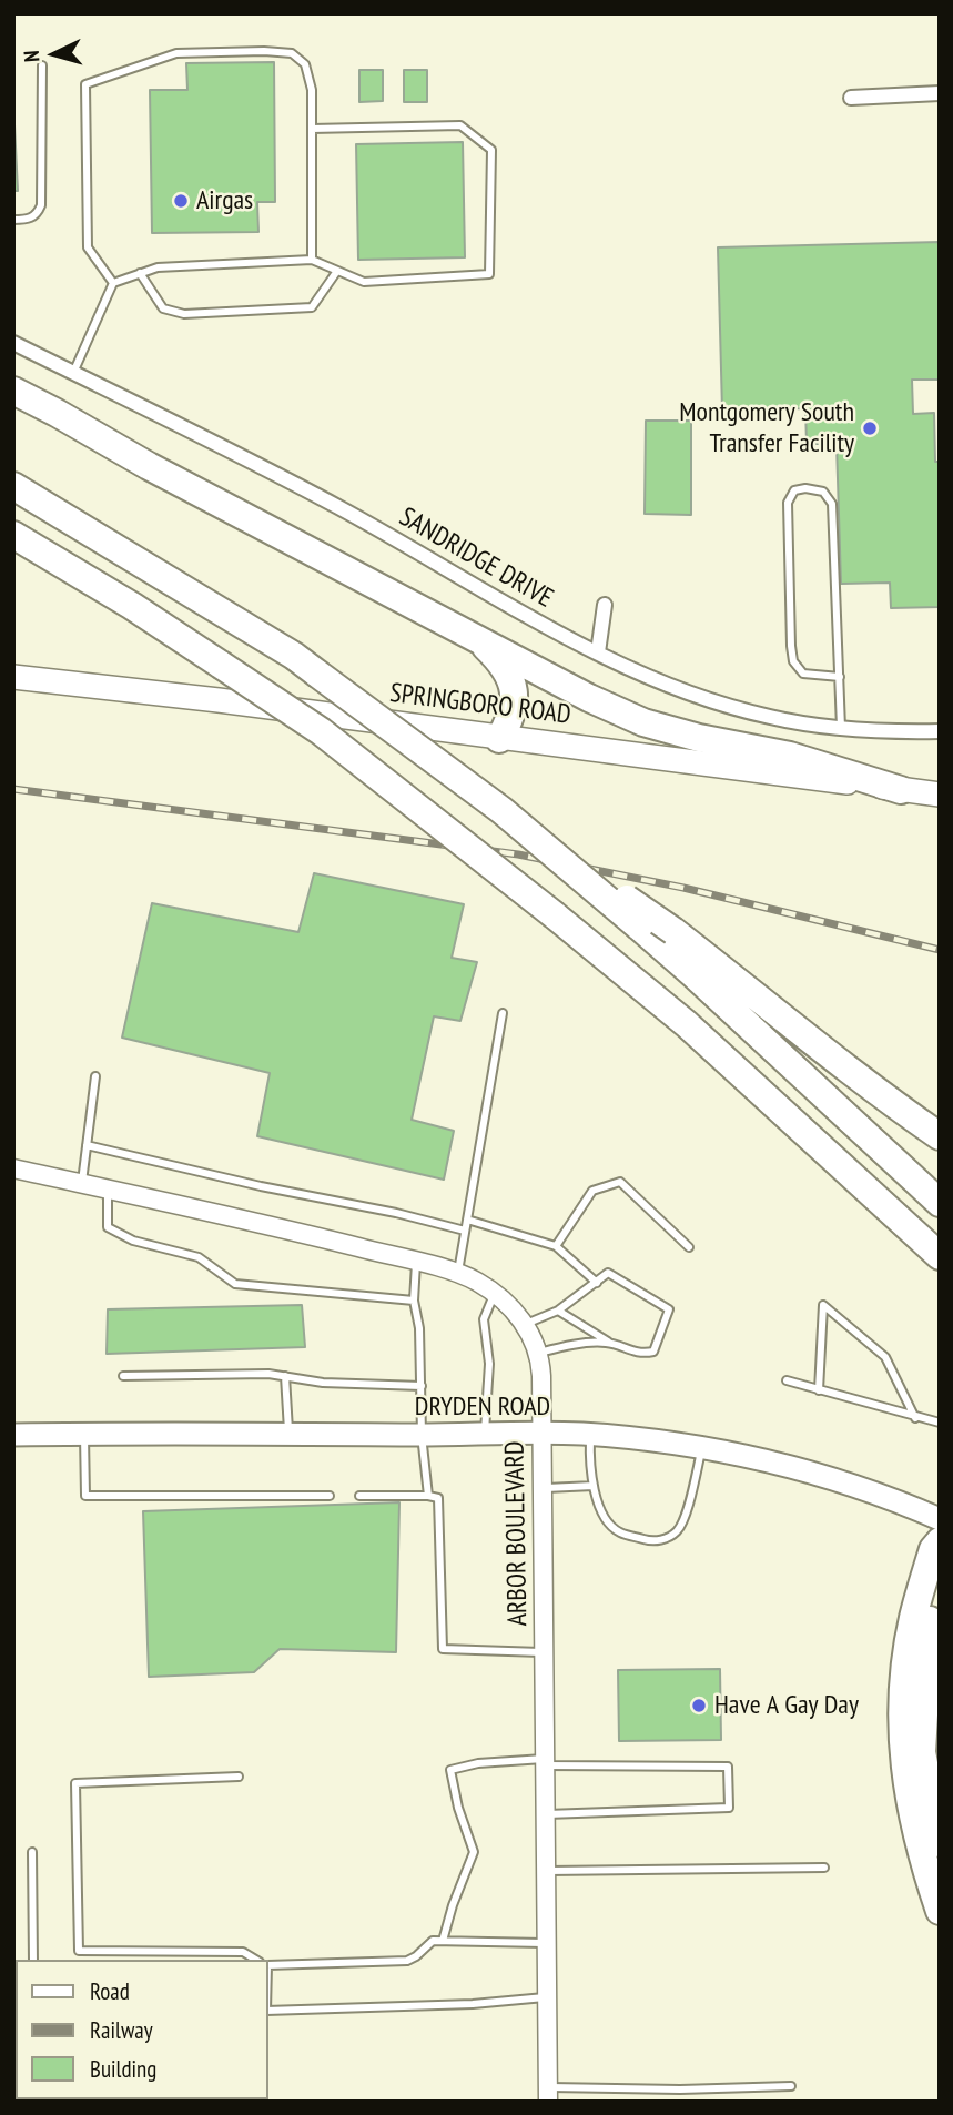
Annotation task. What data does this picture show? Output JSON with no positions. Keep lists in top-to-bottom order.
{
  "streets": {
    "main road": ["SPRINGBORO ROAD", "DRYDEN ROAD"],
    "street": ["SANDRIDGE DRIVE", "ARBOR BOULEVARD"]
  },
  "crossings": [
    ["DRYDEN ROAD", "ARBOR BOULEVARD"]
  ],
  "places": ["Airgas", "Montgomery South Transfer Facility", "Have A Gay Day"],
  "legend": ["Road", "Railway", "Building"],
  "north": "left"
}
